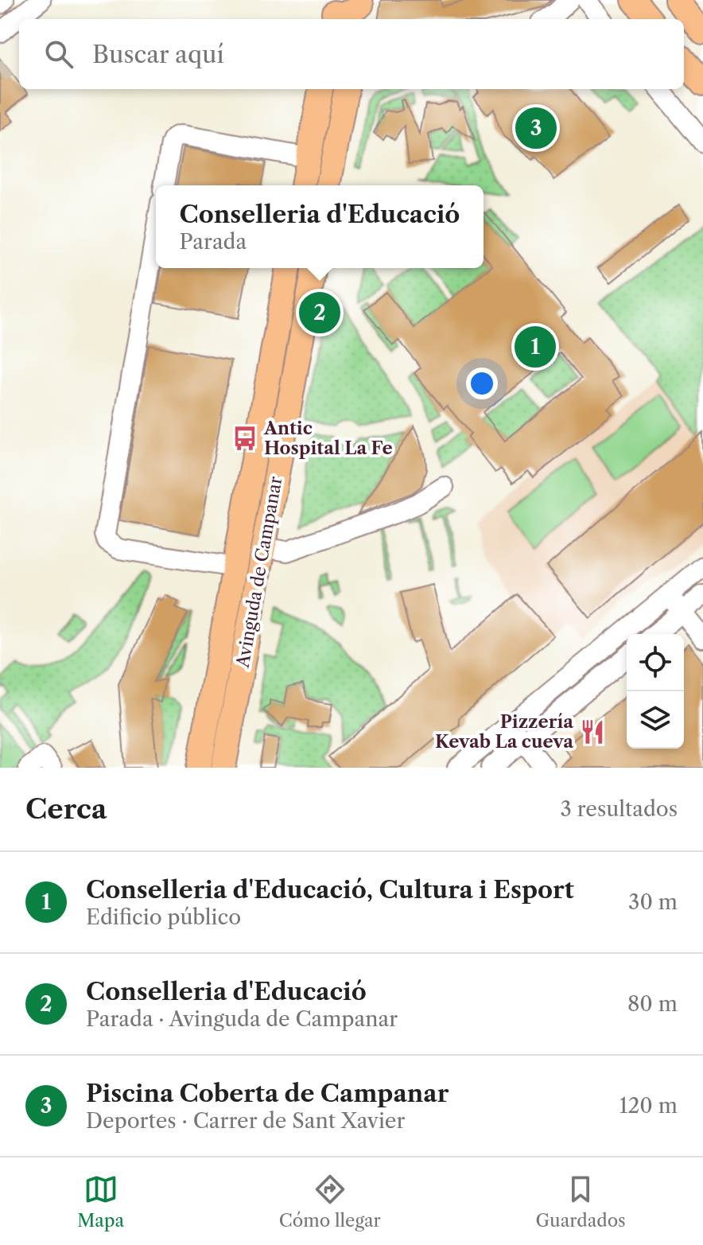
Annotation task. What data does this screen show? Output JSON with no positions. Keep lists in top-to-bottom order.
{
  "streets": {
    "main road": ["Avinguda de Campanar"]
  },
  "places": {
    "bus stop": ["Antic Hospital La Fe"],
    "restaurant": ["Pizzería Kevab La cueva"]
  },
  "page": {
    "search": "Buscar aquí",
    "pins": ["3", "2", "1"],
    "popup": ["Conselleria d'Educació", "Parada"],
    "heading": ["Cerca", "3 resultados"],
    "list": [
      {
        "mark": "1",
        "name": "Conselleria d'Educació, Cultura i Esport",
        "note": "Edificio público",
        "value": "30 m"
      },
      {
        "mark": "2",
        "name": "Conselleria d'Educació",
        "note": "Parada · Avinguda de Campanar",
        "value": "80 m"
      },
      {
        "mark": "3",
        "name": "Piscina Coberta de Campanar",
        "note": "Deportes · Carrer de Sant Xavier",
        "value": "120 m"
      }
    ],
    "nav": ["Mapa", "Cómo llegar", "Guardados"]
  }
}
